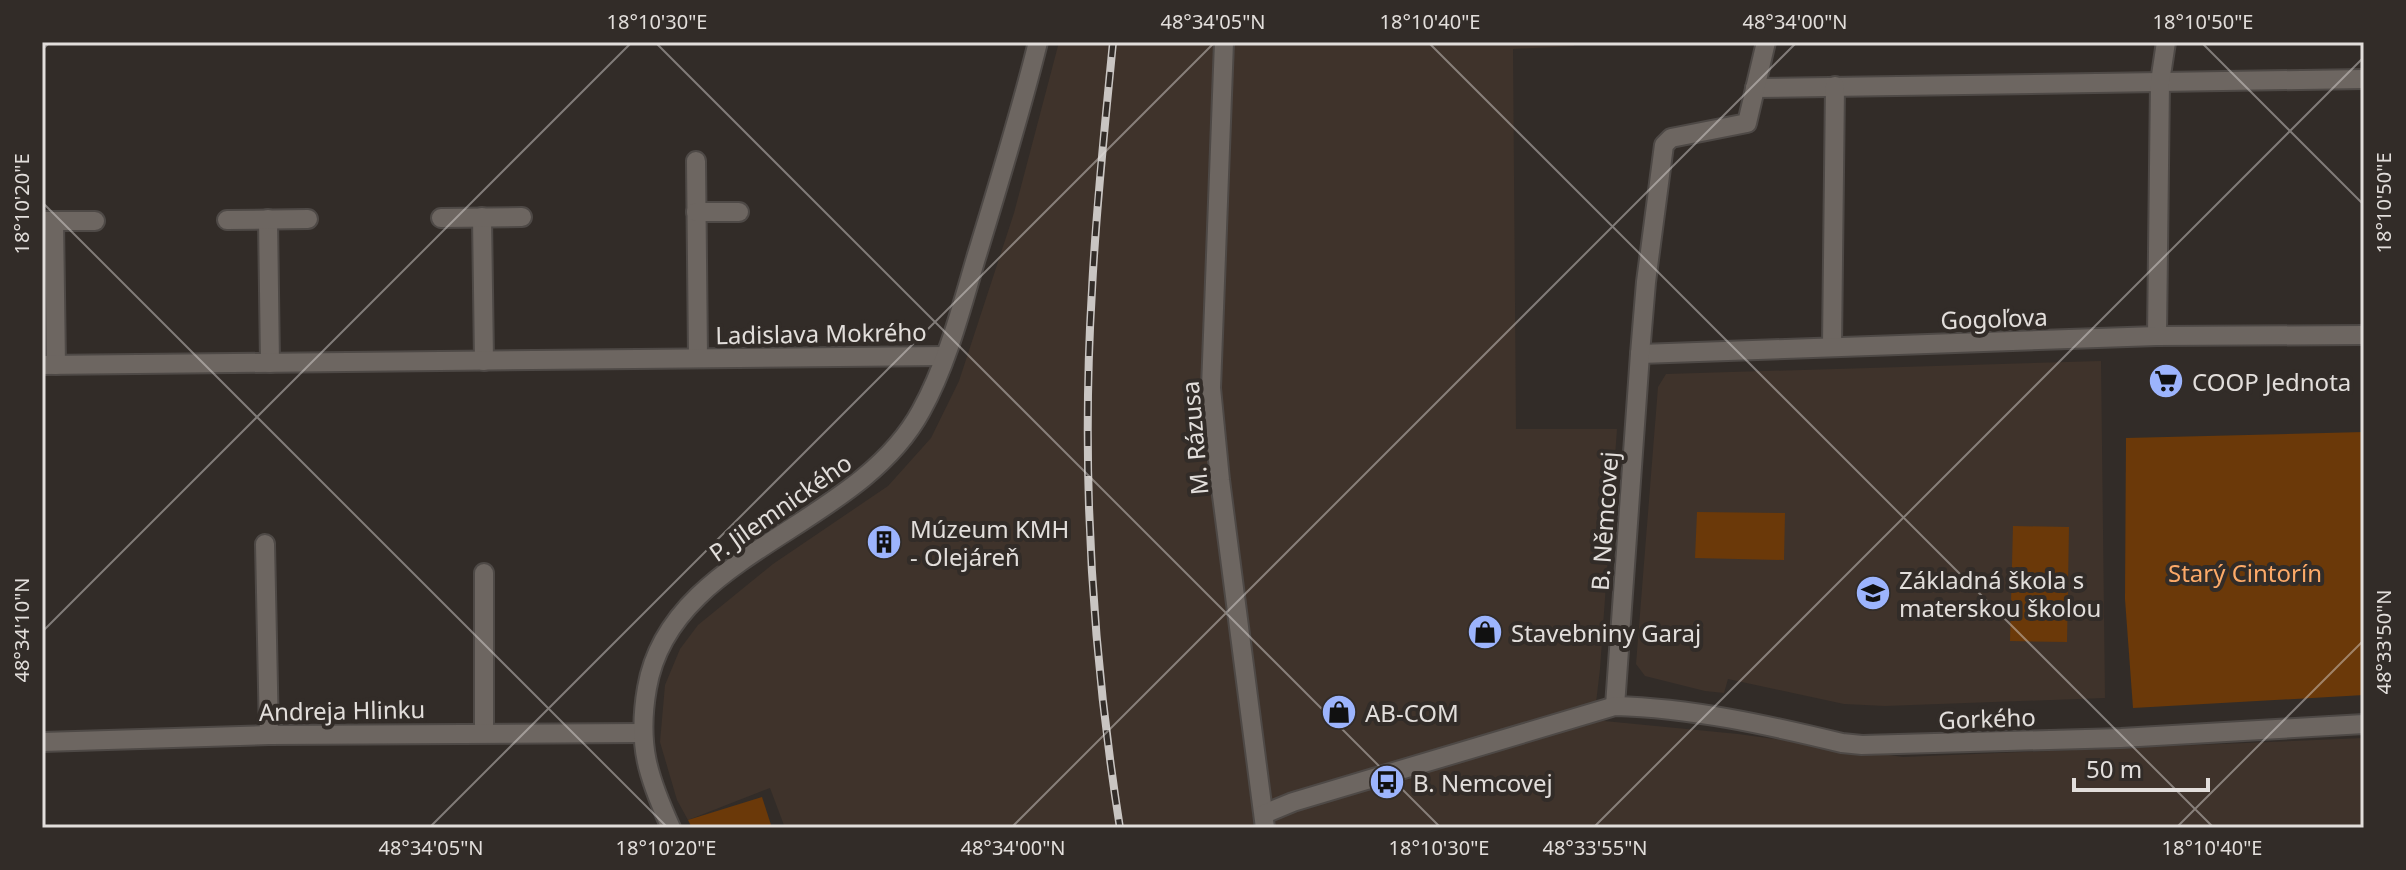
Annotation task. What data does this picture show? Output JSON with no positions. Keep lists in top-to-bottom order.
{
  "streets": {
    "street": [
      "Gogoľova",
      "Ladislava Mokrého",
      "M. Rázusa",
      "P. Jilemnického",
      "B. Němcovej",
      "Andreja Hlinku",
      "Gorkého"
    ]
  },
  "crossings": [
    ["Gogoľova", "B. Němcovej"],
    ["Ladislava Mokrého", "P. Jilemnického"],
    ["P. Jilemnického", "Andreja Hlinku"],
    ["B. Němcovej", "Gorkého"]
  ],
  "parks": ["Starý Cintorín"],
  "places": {
    "supermarket": ["COOP Jednota"],
    "building": ["Múzeum KMH - Olejáreň"],
    "school or university": ["Základná škola s materskou školou"],
    "shop": ["Stavebniny Garaj", "AB-COM"],
    "bus stop": ["B. Nemcovej"]
  },
  "scale_bar": "50 m",
  "coordinates": [
    "18°10'30\"E",
    "48°34'05\"N",
    "18°10'40\"E",
    "48°34'00\"N",
    "18°10'50\"E",
    "18°10'20\"E",
    "48°34'10\"N",
    "48°33'50\"N",
    "48°33'55\"N"
  ]
}
